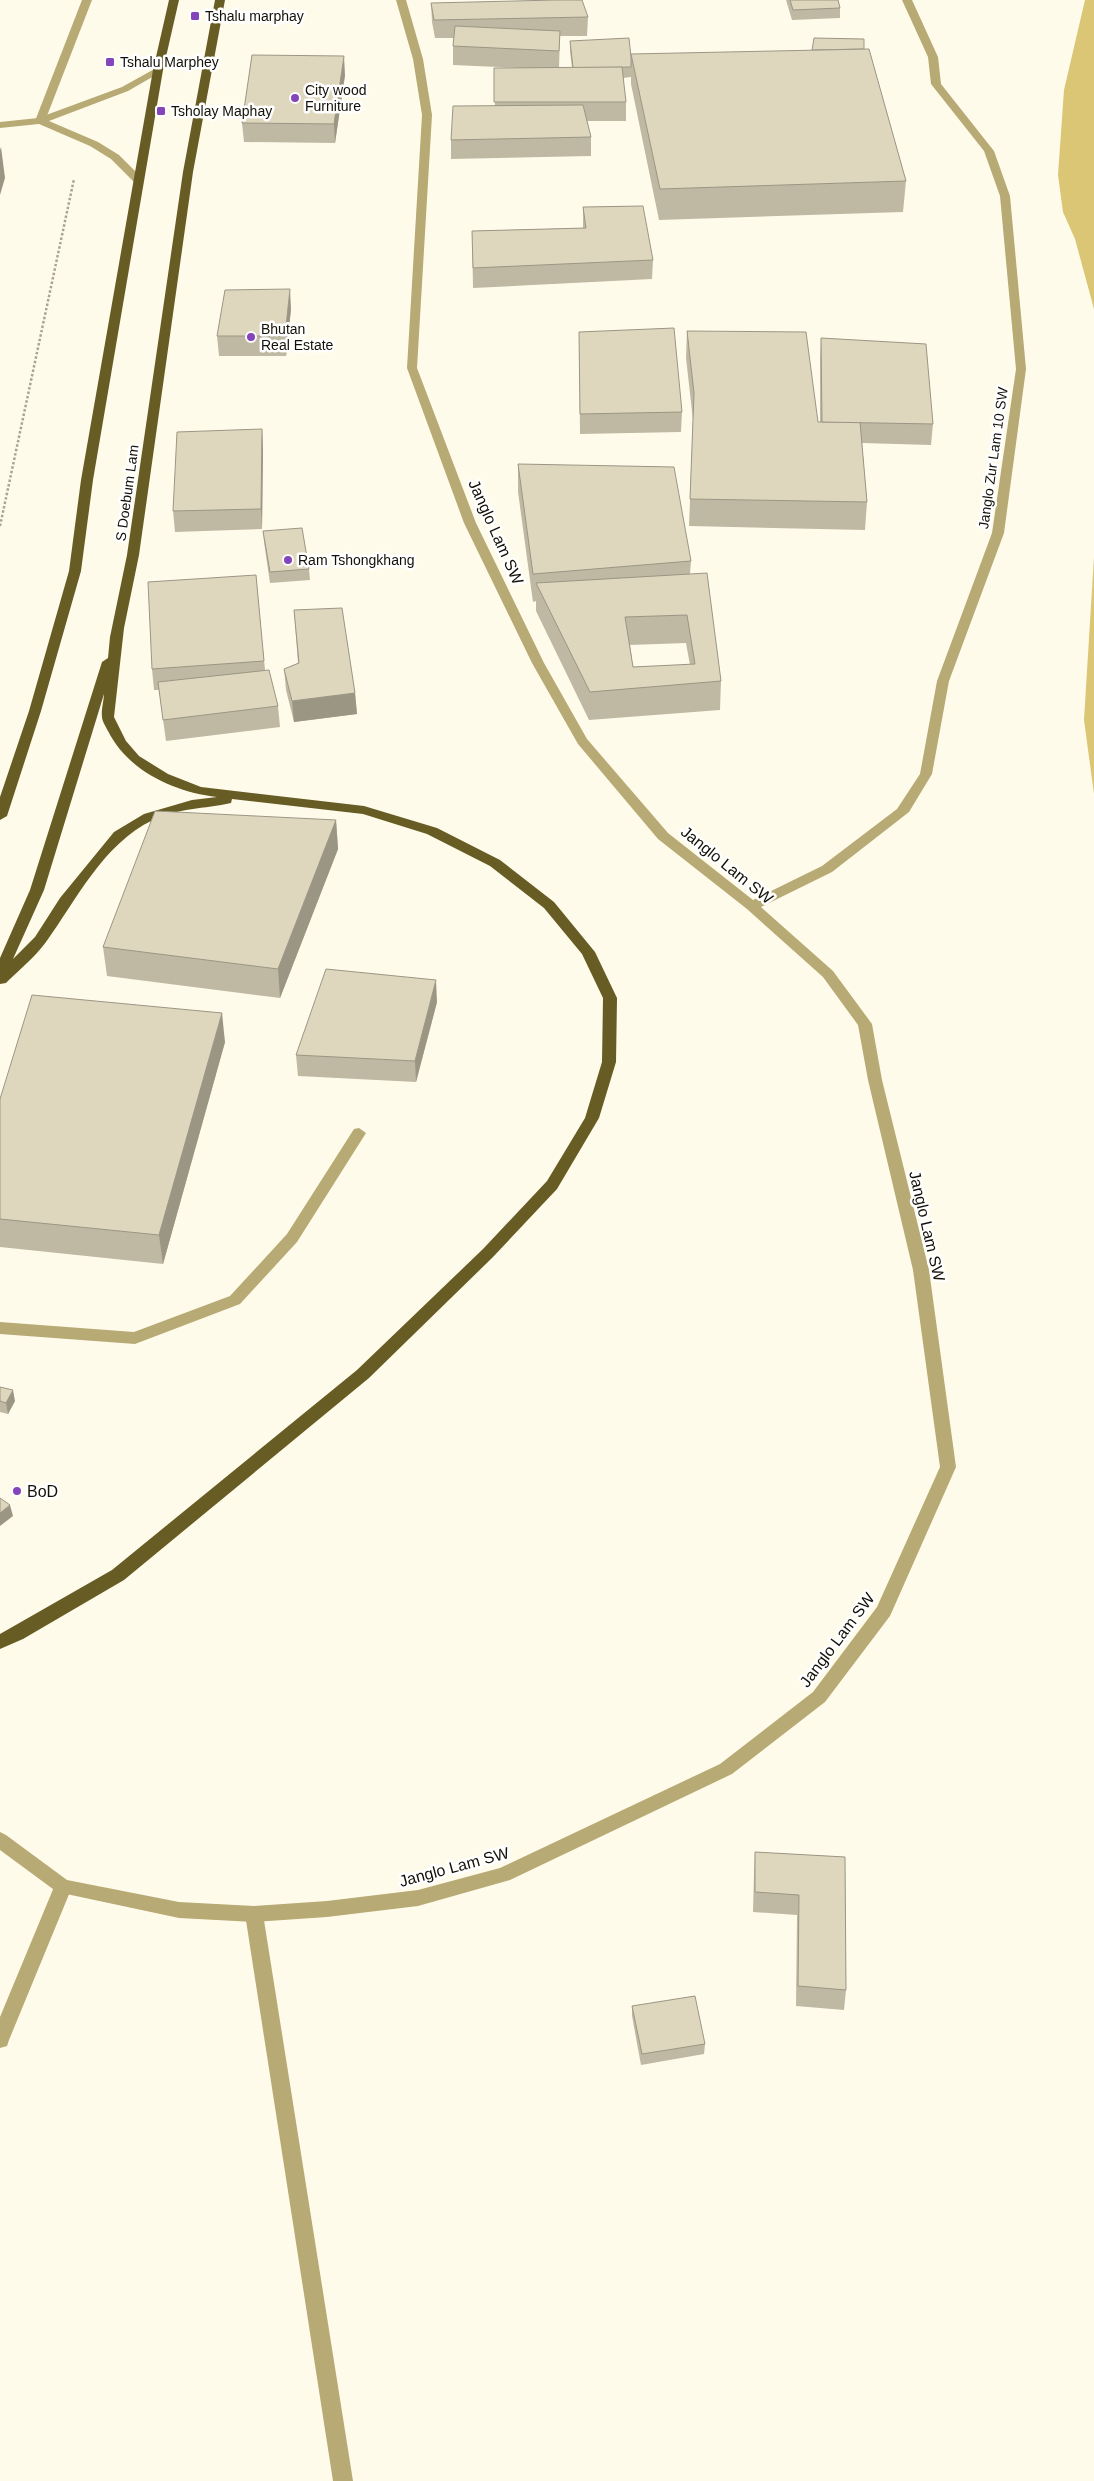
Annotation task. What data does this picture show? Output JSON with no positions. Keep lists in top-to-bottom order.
{
  "streets": {
    "highway": ["S Doebum Lam"],
    "street": ["Janglo Zur Lam 10 SW", "Janglo Lam SW"]
  },
  "crossings": [
    ["Janglo Zur Lam 10 SW", "Janglo Lam SW"]
  ],
  "places": {
    "transit": ["Tshalu marphay", "Tshalu Marphey", "Tsholay Maphay"],
    "other": [
      "City wood Furniture",
      "Bhutan Real Estate",
      "Ram Tshongkhang",
      "BoD"
    ]
  }
}
